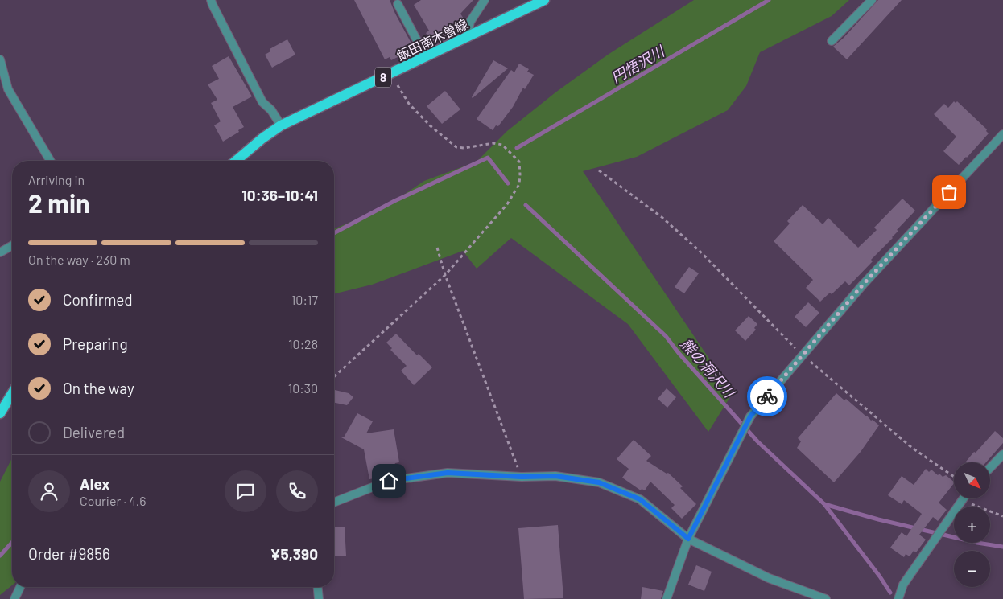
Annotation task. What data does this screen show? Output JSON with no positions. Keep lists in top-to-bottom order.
{
  "streets": {
    "main road": ["飯田南木曽線", "8"]
  },
  "water": ["円悟沢川", "熊の洞沢川"],
  "north": "bottom right",
  "page": {
    "heading": ["2 min", "Arriving in", "10:36–10:41"],
    "panel": [
      "Alex",
      "Courier · 4.6",
      "Order #9856",
      "¥5,390"
    ],
    "bar": "On the way · 230 m",
    "list": [
      ["Confirmed", "10:17"],
      ["Preparing", "10:28"],
      ["On the way", "10:30"],
      "Delivered"
    ],
    "map_buttons": ["+", "−"]
  }
}
